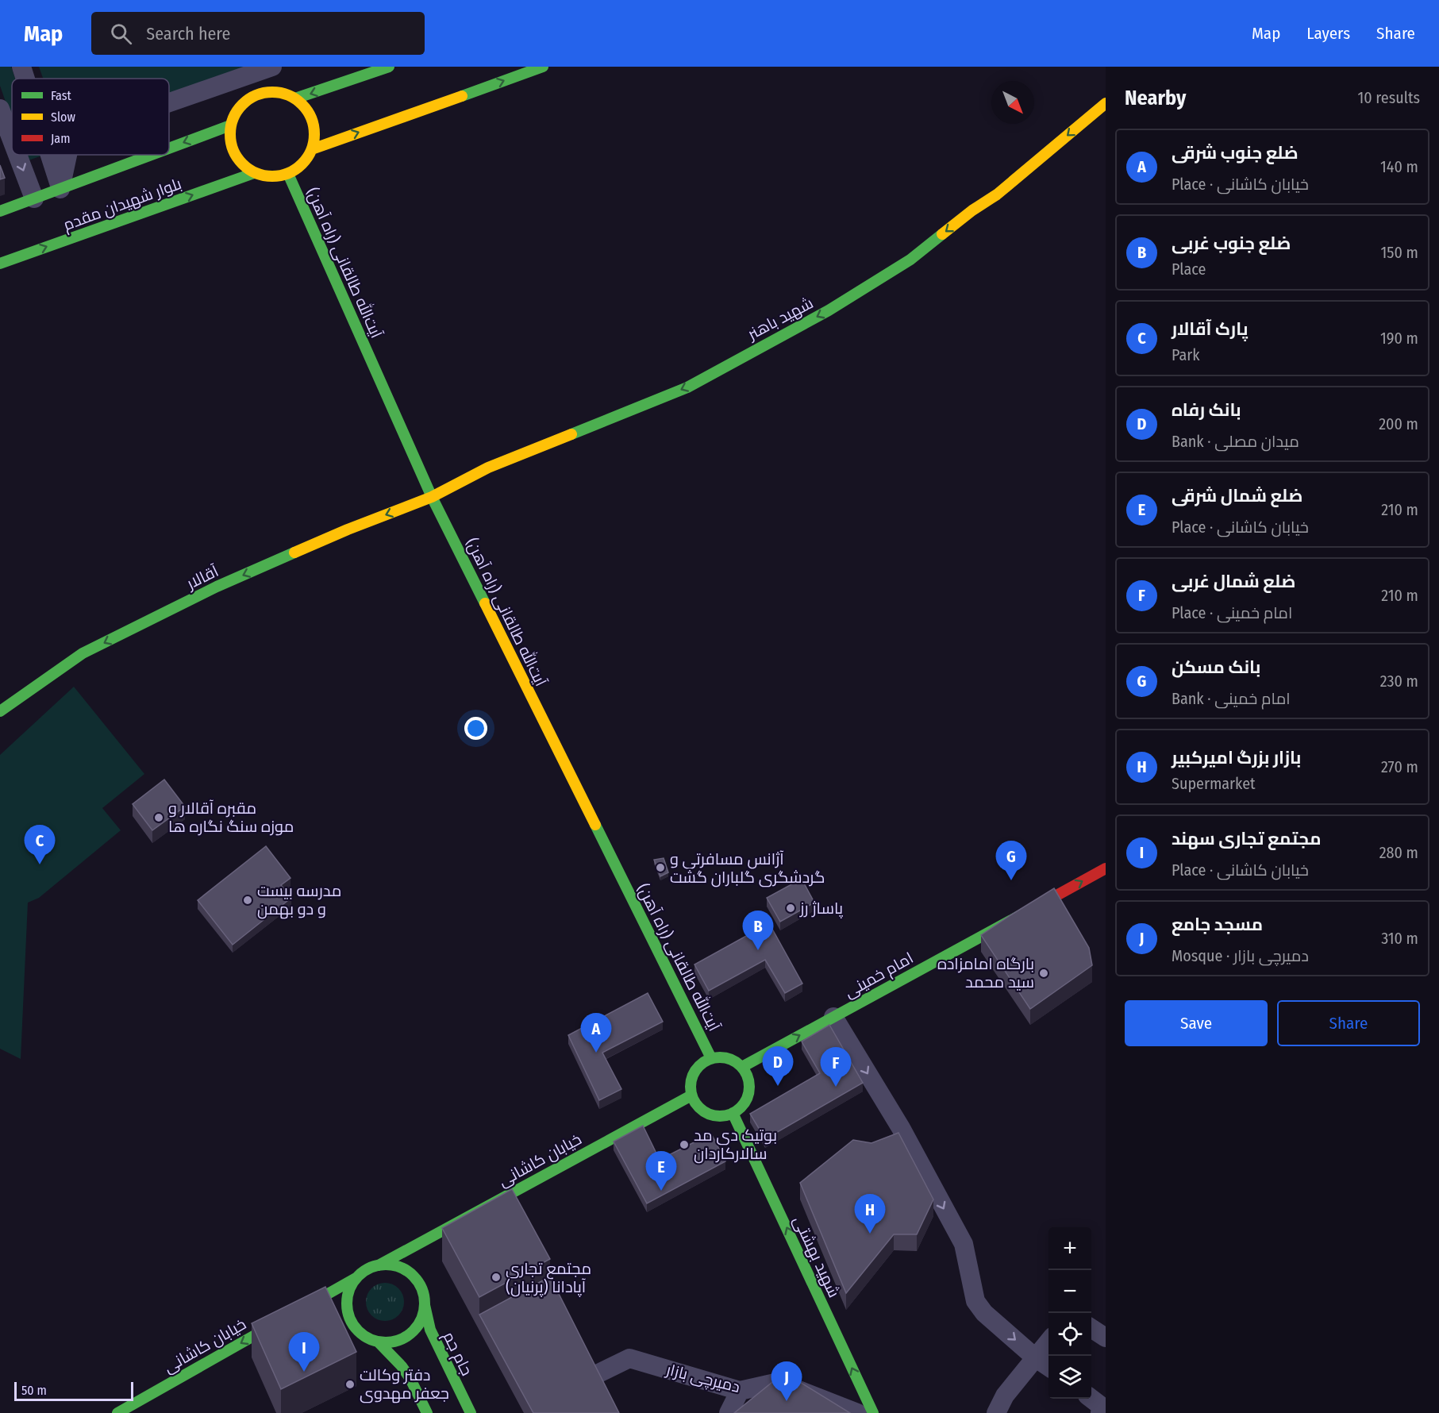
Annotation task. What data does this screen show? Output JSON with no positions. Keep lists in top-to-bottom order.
{
  "streets": {
    "street": [
      "بلوار شهیدان مقدم",
      "(راه آهن) آیت‌الله طالقانی",
      "شهید باهنر",
      "آقالار",
      "امام خمینی",
      "خیابان کاشانی",
      "شهید بهشتی",
      "جام جم",
      "دمیرچی بازار"
    ]
  },
  "crossings": [
    ["بلوار شهیدان مقدم", "(راه آهن) آیت‌الله طالقانی"],
    ["(راه آهن) آیت‌الله طالقانی", "شهید باهنر"],
    ["(راه آهن) آیت‌الله طالقانی", "آقالار"],
    ["(راه آهن) آیت‌الله طالقانی", "امام خمینی"],
    ["(راه آهن) آیت‌الله طالقانی", "خیابان کاشانی"],
    ["(راه آهن) آیت‌الله طالقانی", "شهید بهشتی"],
    ["شهید باهنر", "آقالار"],
    ["امام خمینی", "خیابان کاشانی"],
    ["امام خمینی", "شهید بهشتی"],
    ["خیابان کاشانی", "شهید بهشتی"],
    ["خیابان کاشانی", "جام جم"]
  ],
  "one_way": [
    "شهید باهنر",
    "آقالار",
    "امام خمینی",
    "خیابان کاشانی",
    "شهید بهشتی"
  ],
  "places": [
    "مقبره آقالار و موزه سنگ نگاره ها",
    "آژانس مسافرتی و گردشگری گلباران گشت",
    "مدرسه بیست و دو بهمن",
    "پاساژ رز",
    "بارگاه امامزاده سید محمد",
    "بوتیک دی مد سالارکاردان",
    "مجتمع تجاری آپادانا (پرنیان)",
    "دفتر وکالت جعفر مهدوی"
  ],
  "legend": ["Fast", "Slow", "Jam"],
  "scale_bar": "50 m",
  "north": "bottom right",
  "page": {
    "header": "Map",
    "search": "Search here",
    "nav": ["Map", "Layers", "Share"],
    "heading": ["Nearby", "10 results"],
    "list": [
      {
        "mark": "A",
        "name": "ضلع جنوب شرقی",
        "note": "Place · خیابان کاشانی",
        "value": "140 m"
      },
      {
        "mark": "B",
        "name": "ضلع جنوب غربی",
        "note": "Place",
        "value": "150 m"
      },
      {
        "mark": "C",
        "name": "پارک آقالار",
        "note": "Park",
        "value": "190 m"
      },
      {
        "mark": "D",
        "name": "بانک رفاه",
        "note": "Bank · میدان مصلی",
        "value": "200 m"
      },
      {
        "mark": "E",
        "name": "ضلع شمال شرقی",
        "note": "Place · خیابان کاشانی",
        "value": "210 m"
      },
      {
        "mark": "F",
        "name": "ضلع شمال غربی",
        "note": "Place · امام خمینی",
        "value": "210 m"
      },
      {
        "mark": "G",
        "name": "بانک مسکن",
        "note": "Bank · امام خمینی",
        "value": "230 m"
      },
      {
        "mark": "H",
        "name": "بازار بزرگ امیرکبیر",
        "note": "Supermarket",
        "value": "270 m"
      },
      {
        "mark": "I",
        "name": "مجتمع تجاری سهند",
        "note": "Place · خیابان کاشانی",
        "value": "280 m"
      },
      {
        "mark": "J",
        "name": "مسجد جامع",
        "note": "Mosque · دمیرچی بازار",
        "value": "310 m"
      }
    ],
    "pins": [
      "C",
      "G",
      "B",
      "A",
      "D",
      "F",
      "E",
      "H",
      "I",
      "J"
    ],
    "buttons": ["Save", "Share"],
    "map_buttons": ["+", "−"],
    "scale": "50 m"
  }
}
